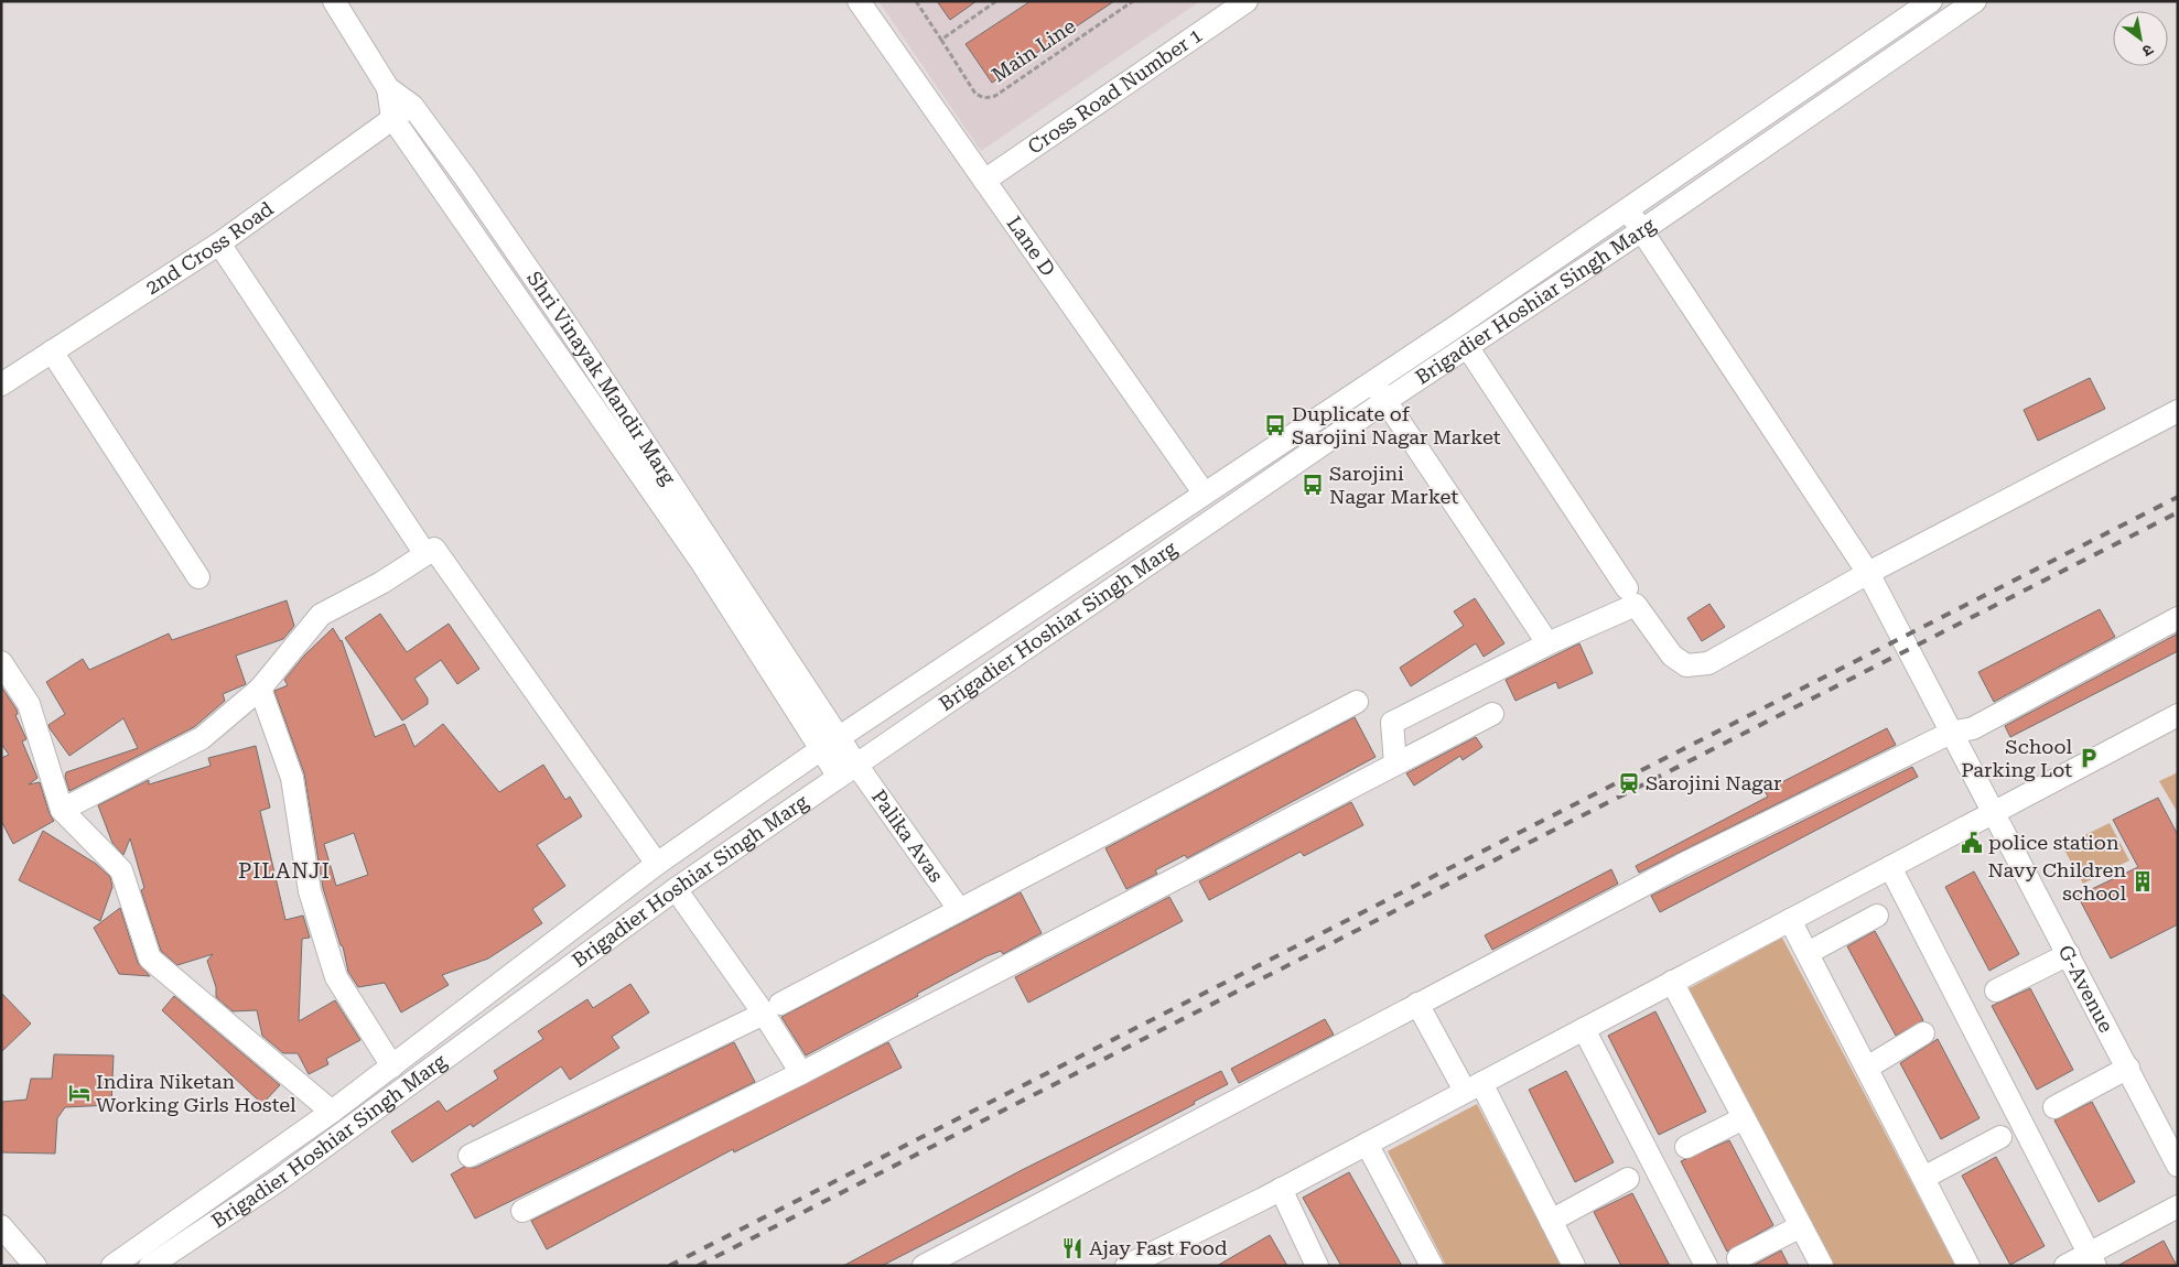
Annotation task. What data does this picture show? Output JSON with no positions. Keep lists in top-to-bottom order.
{
  "streets": {
    "street": [
      "Cross Road Number 1",
      "Lane D",
      "2nd Cross Road",
      "Brigadier Hoshiar Singh Marg",
      "Shri Vinayak Mandir Marg",
      "Palika Avas",
      "G-Avenue"
    ],
    "path": ["Main Line"]
  },
  "crossings": [
    ["Cross Road Number 1", "Lane D"],
    ["Lane D", "Brigadier Hoshiar Singh Marg"],
    ["2nd Cross Road", "Shri Vinayak Mandir Marg"],
    ["Brigadier Hoshiar Singh Marg", "Shri Vinayak Mandir Marg"],
    ["Brigadier Hoshiar Singh Marg", "Palika Avas"],
    ["Brigadier Hoshiar Singh Marg", "G-Avenue"],
    ["Shri Vinayak Mandir Marg", "Palika Avas"]
  ],
  "districts": ["PILANJI"],
  "places": {
    "bus stop": ["Duplicate of Sarojini Nagar Market", "Sarojini Nagar Market"],
    "parking": ["School Parking Lot"],
    "station": ["Sarojini Nagar"],
    "public building": ["police station"],
    "building": ["Navy Children school"],
    "hotel": ["Indira Niketan Working Girls Hostel"],
    "restaurant": ["Ajay Fast Food"]
  },
  "north": "bottom right"
}
